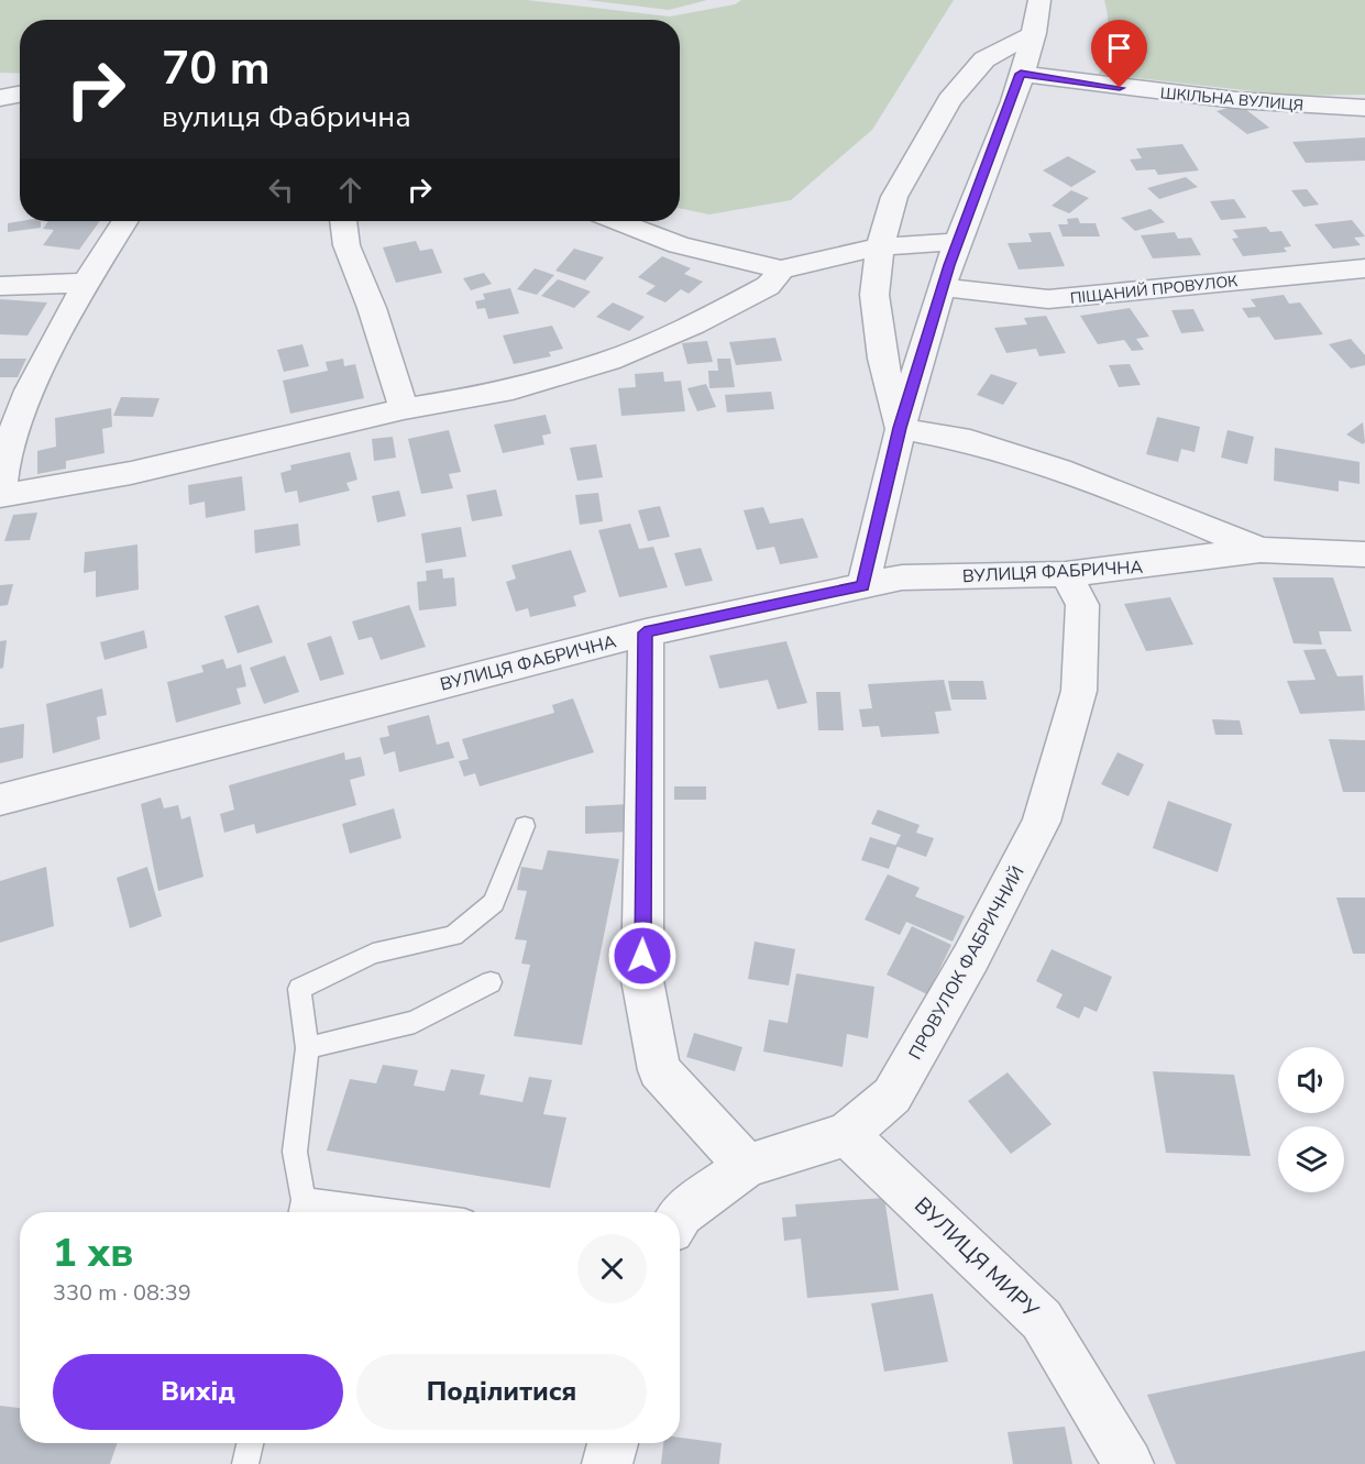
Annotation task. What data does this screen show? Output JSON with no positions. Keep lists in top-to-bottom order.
{
  "streets": {
    "street": [
      "ШКІЛЬНА ВУЛИЦЯ",
      "ПІЩАНИЙ ПРОВУЛОК",
      "ВУЛИЦЯ ФАБРИЧНА",
      "ПРОВУЛОК ФАБРИЧНИЙ",
      "ВУЛИЦЯ МИРУ"
    ]
  },
  "crossings": [
    ["ВУЛИЦЯ ФАБРИЧНА", "ПРОВУЛОК ФАБРИЧНИЙ"],
    ["ПРОВУЛОК ФАБРИЧНИЙ", "ВУЛИЦЯ МИРУ"]
  ],
  "page": {
    "turn": ["70 m", "вулиця Фабрична"],
    "heading": ["1 хв", "330 m · 08:39"],
    "buttons": ["Вихід", "Поділитися"]
  }
}
